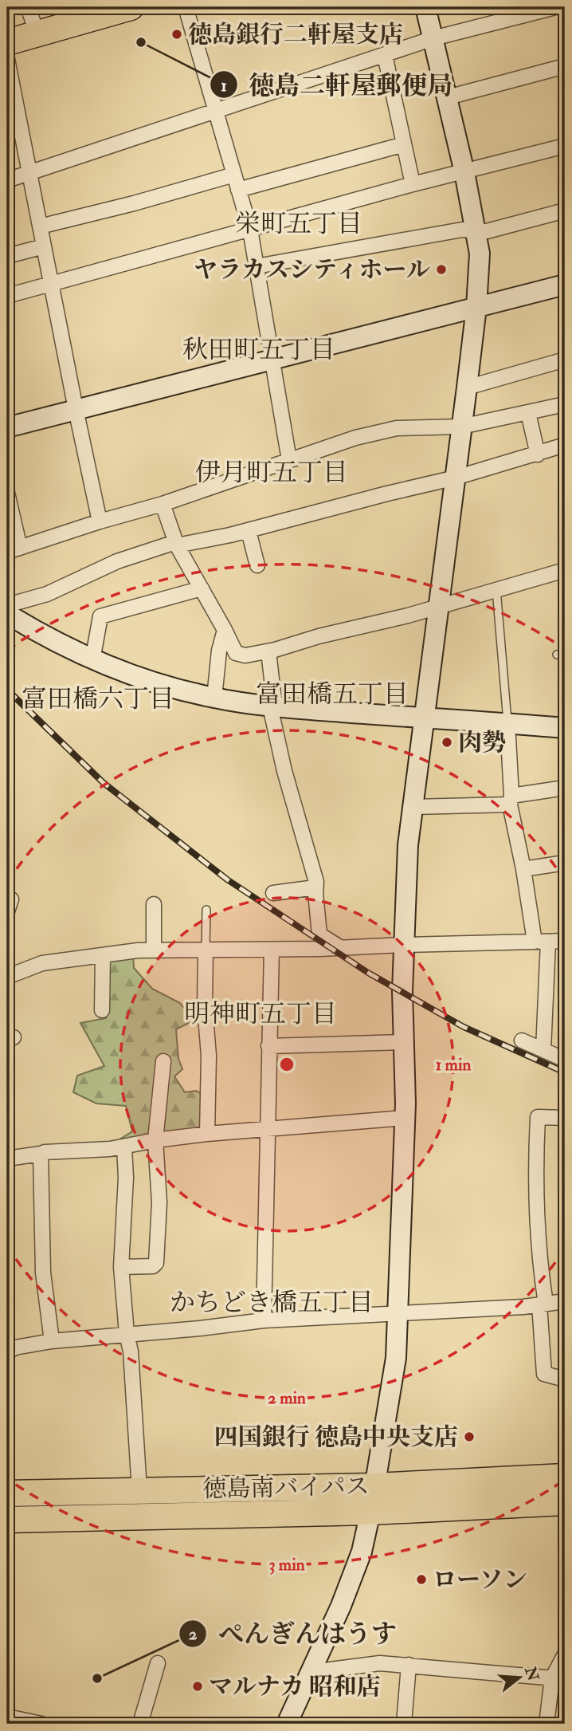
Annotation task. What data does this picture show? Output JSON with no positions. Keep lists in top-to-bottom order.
{
  "streets": {
    "highway": ["徳島南バイパス"]
  },
  "districts": [
    "栄町五丁目",
    "秋田町五丁目",
    "伊月町五丁目",
    "富田橋五丁目",
    "富田橋六丁目",
    "明神町五丁目",
    "かちどき橋五丁目"
  ],
  "places": [
    "徳島銀行二軒屋支店",
    "徳島二軒屋郵便局",
    "ヤラカスシティホール",
    "肉勢",
    "四国銀行 徳島中央支店",
    "ローソン",
    "ぺんぎんはうす",
    "マルナカ 昭和店"
  ],
  "north": "right",
  "rings": ["1 min", "2 min", "3 min"]
}
